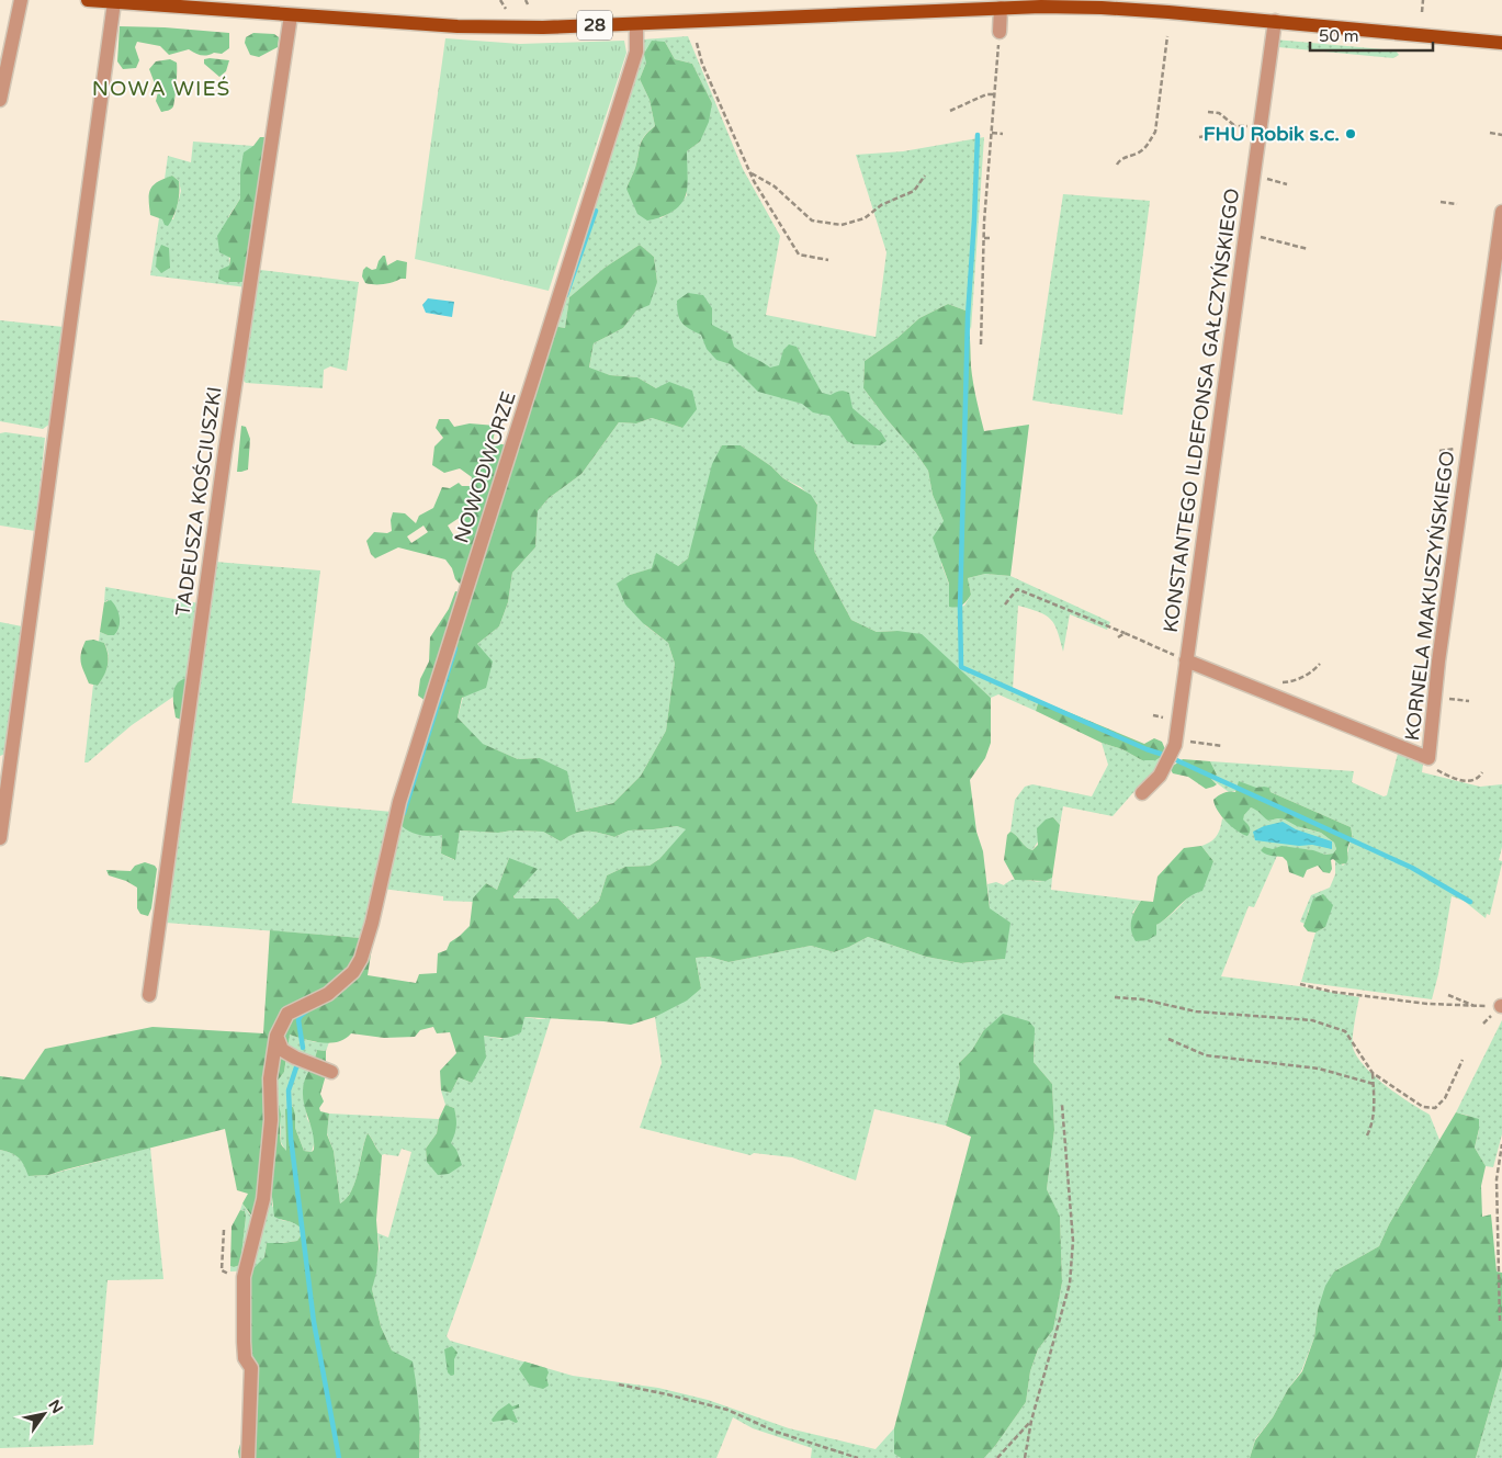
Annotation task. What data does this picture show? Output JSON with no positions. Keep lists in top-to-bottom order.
{
  "streets": {
    "main road": ["28"],
    "street": [
      "KONSTANTEGO ILDEFONSA GAŁCZYŃSKIEGO",
      "NOWODWORZE",
      "TADEUSZA KOŚCIUSZKI",
      "KORNELA MAKUSZYŃSKIEGO"
    ]
  },
  "crossings": [
    ["28", "KONSTANTEGO ILDEFONSA GAŁCZYŃSKIEGO"],
    ["28", "NOWODWORZE"],
    ["28", "TADEUSZA KOŚCIUSZKI"],
    ["KONSTANTEGO ILDEFONSA GAŁCZYŃSKIEGO", "KORNELA MAKUSZYŃSKIEGO"]
  ],
  "districts": ["NOWA WIEŚ"],
  "places": ["FHU Robik s.c."],
  "scale_bar": "50 m",
  "north": "top right"
}
